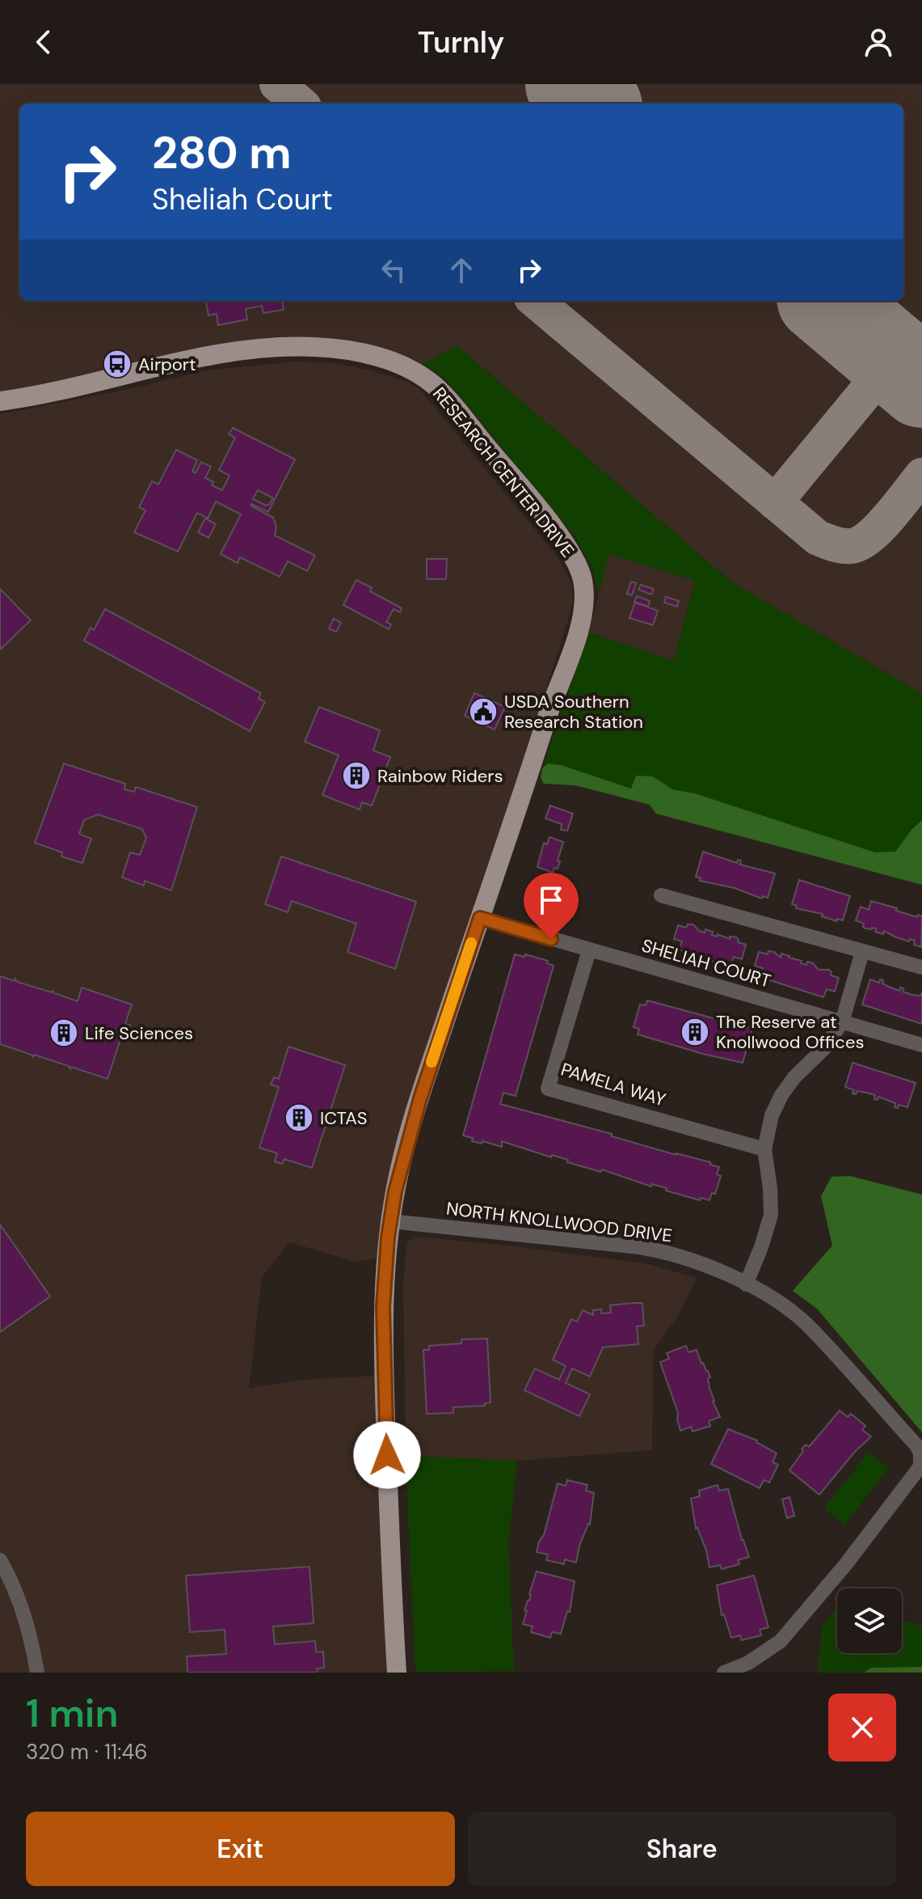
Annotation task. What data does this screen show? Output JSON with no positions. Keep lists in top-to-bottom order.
{
  "streets": {
    "main road": ["RESEARCH CENTER DRIVE"],
    "street": ["SHELIAH COURT", "PAMELA WAY", "NORTH KNOLLWOOD DRIVE"]
  },
  "crossings": [
    ["RESEARCH CENTER DRIVE", "SHELIAH COURT"],
    ["RESEARCH CENTER DRIVE", "NORTH KNOLLWOOD DRIVE"],
    ["SHELIAH COURT", "PAMELA WAY"]
  ],
  "places": {
    "bus stop": ["Airport"],
    "public building": ["USDA Southern Research Station"],
    "building": [
      "Rainbow Riders",
      "The Reserve at Knollwood Offices",
      "Life Sciences",
      "ICTAS"
    ]
  },
  "page": {
    "header": "Turnly",
    "turn": ["280 m", "Sheliah Court"],
    "heading": ["1 min", "320 m · 11:46"],
    "buttons": ["Exit", "Share"]
  }
}
